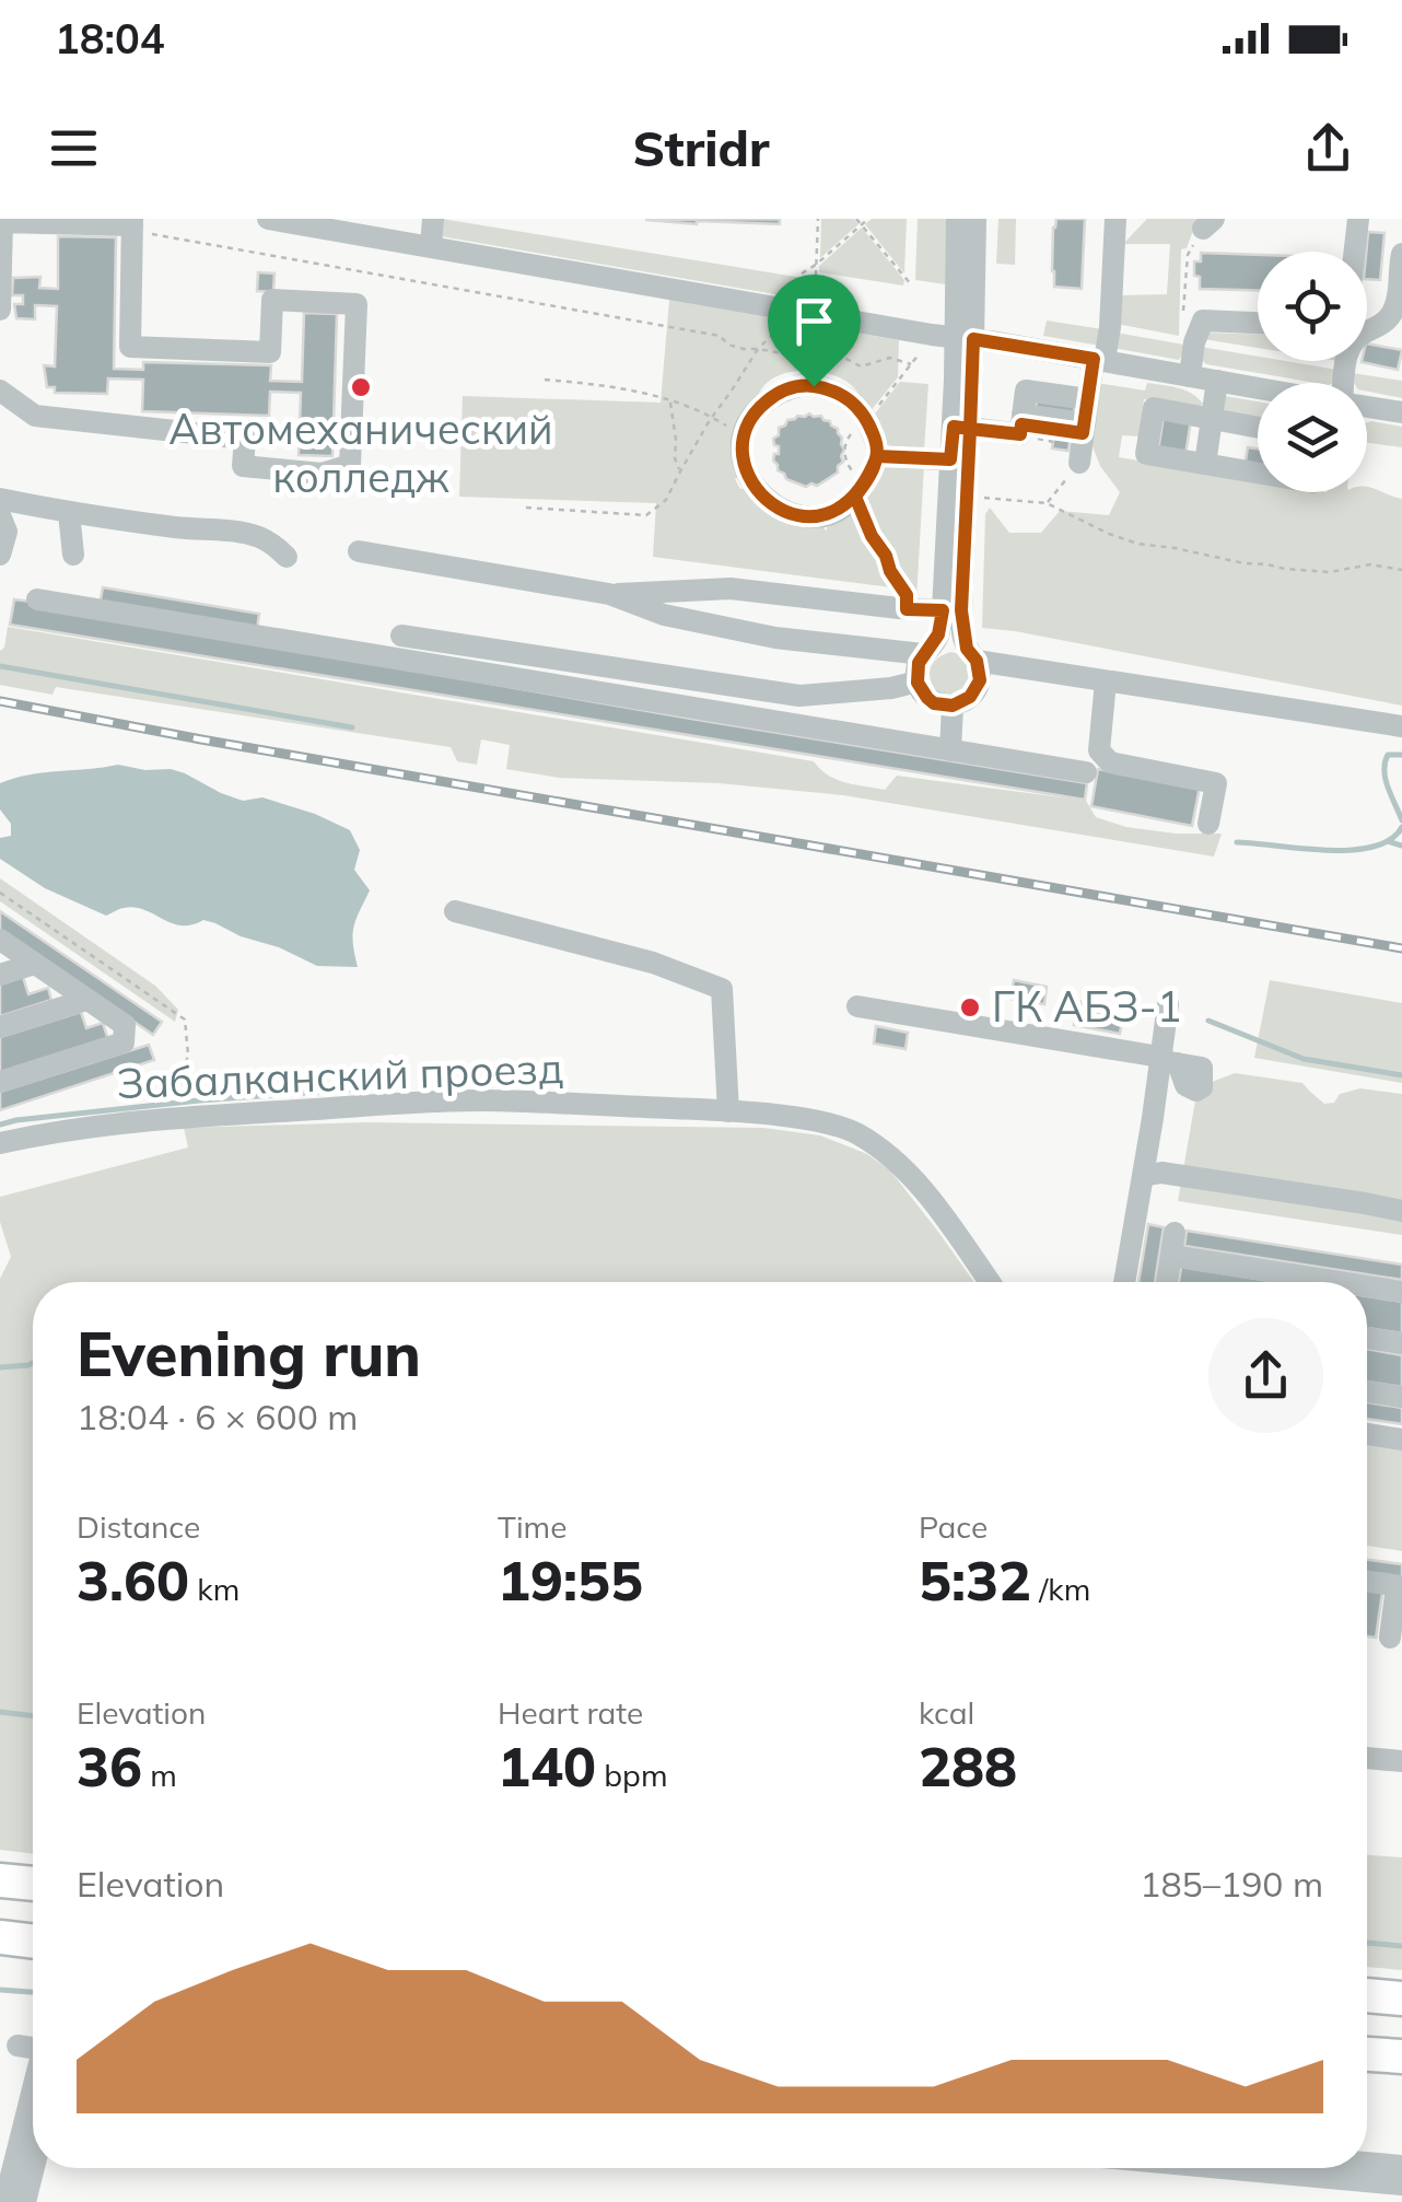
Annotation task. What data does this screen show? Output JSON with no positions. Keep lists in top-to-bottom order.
{
  "streets": {
    "street": ["Забалканский проезд"]
  },
  "places": ["Автомеханический колледж", "ГК АБЗ-1"],
  "page": {
    "status": "18:04",
    "header": "Stridr",
    "heading": ["Evening run", "18:04 · 6 × 600 m"],
    "stats": [
      ["Distance", "3.60 km"],
      ["Time", "19:55"],
      ["Pace", "5:32 /km"],
      ["Elevation", "36 m"],
      ["Heart rate", "140 bpm"],
      ["kcal", "288"]
    ],
    "chart": ["Elevation", "185–190 m"]
  }
}
